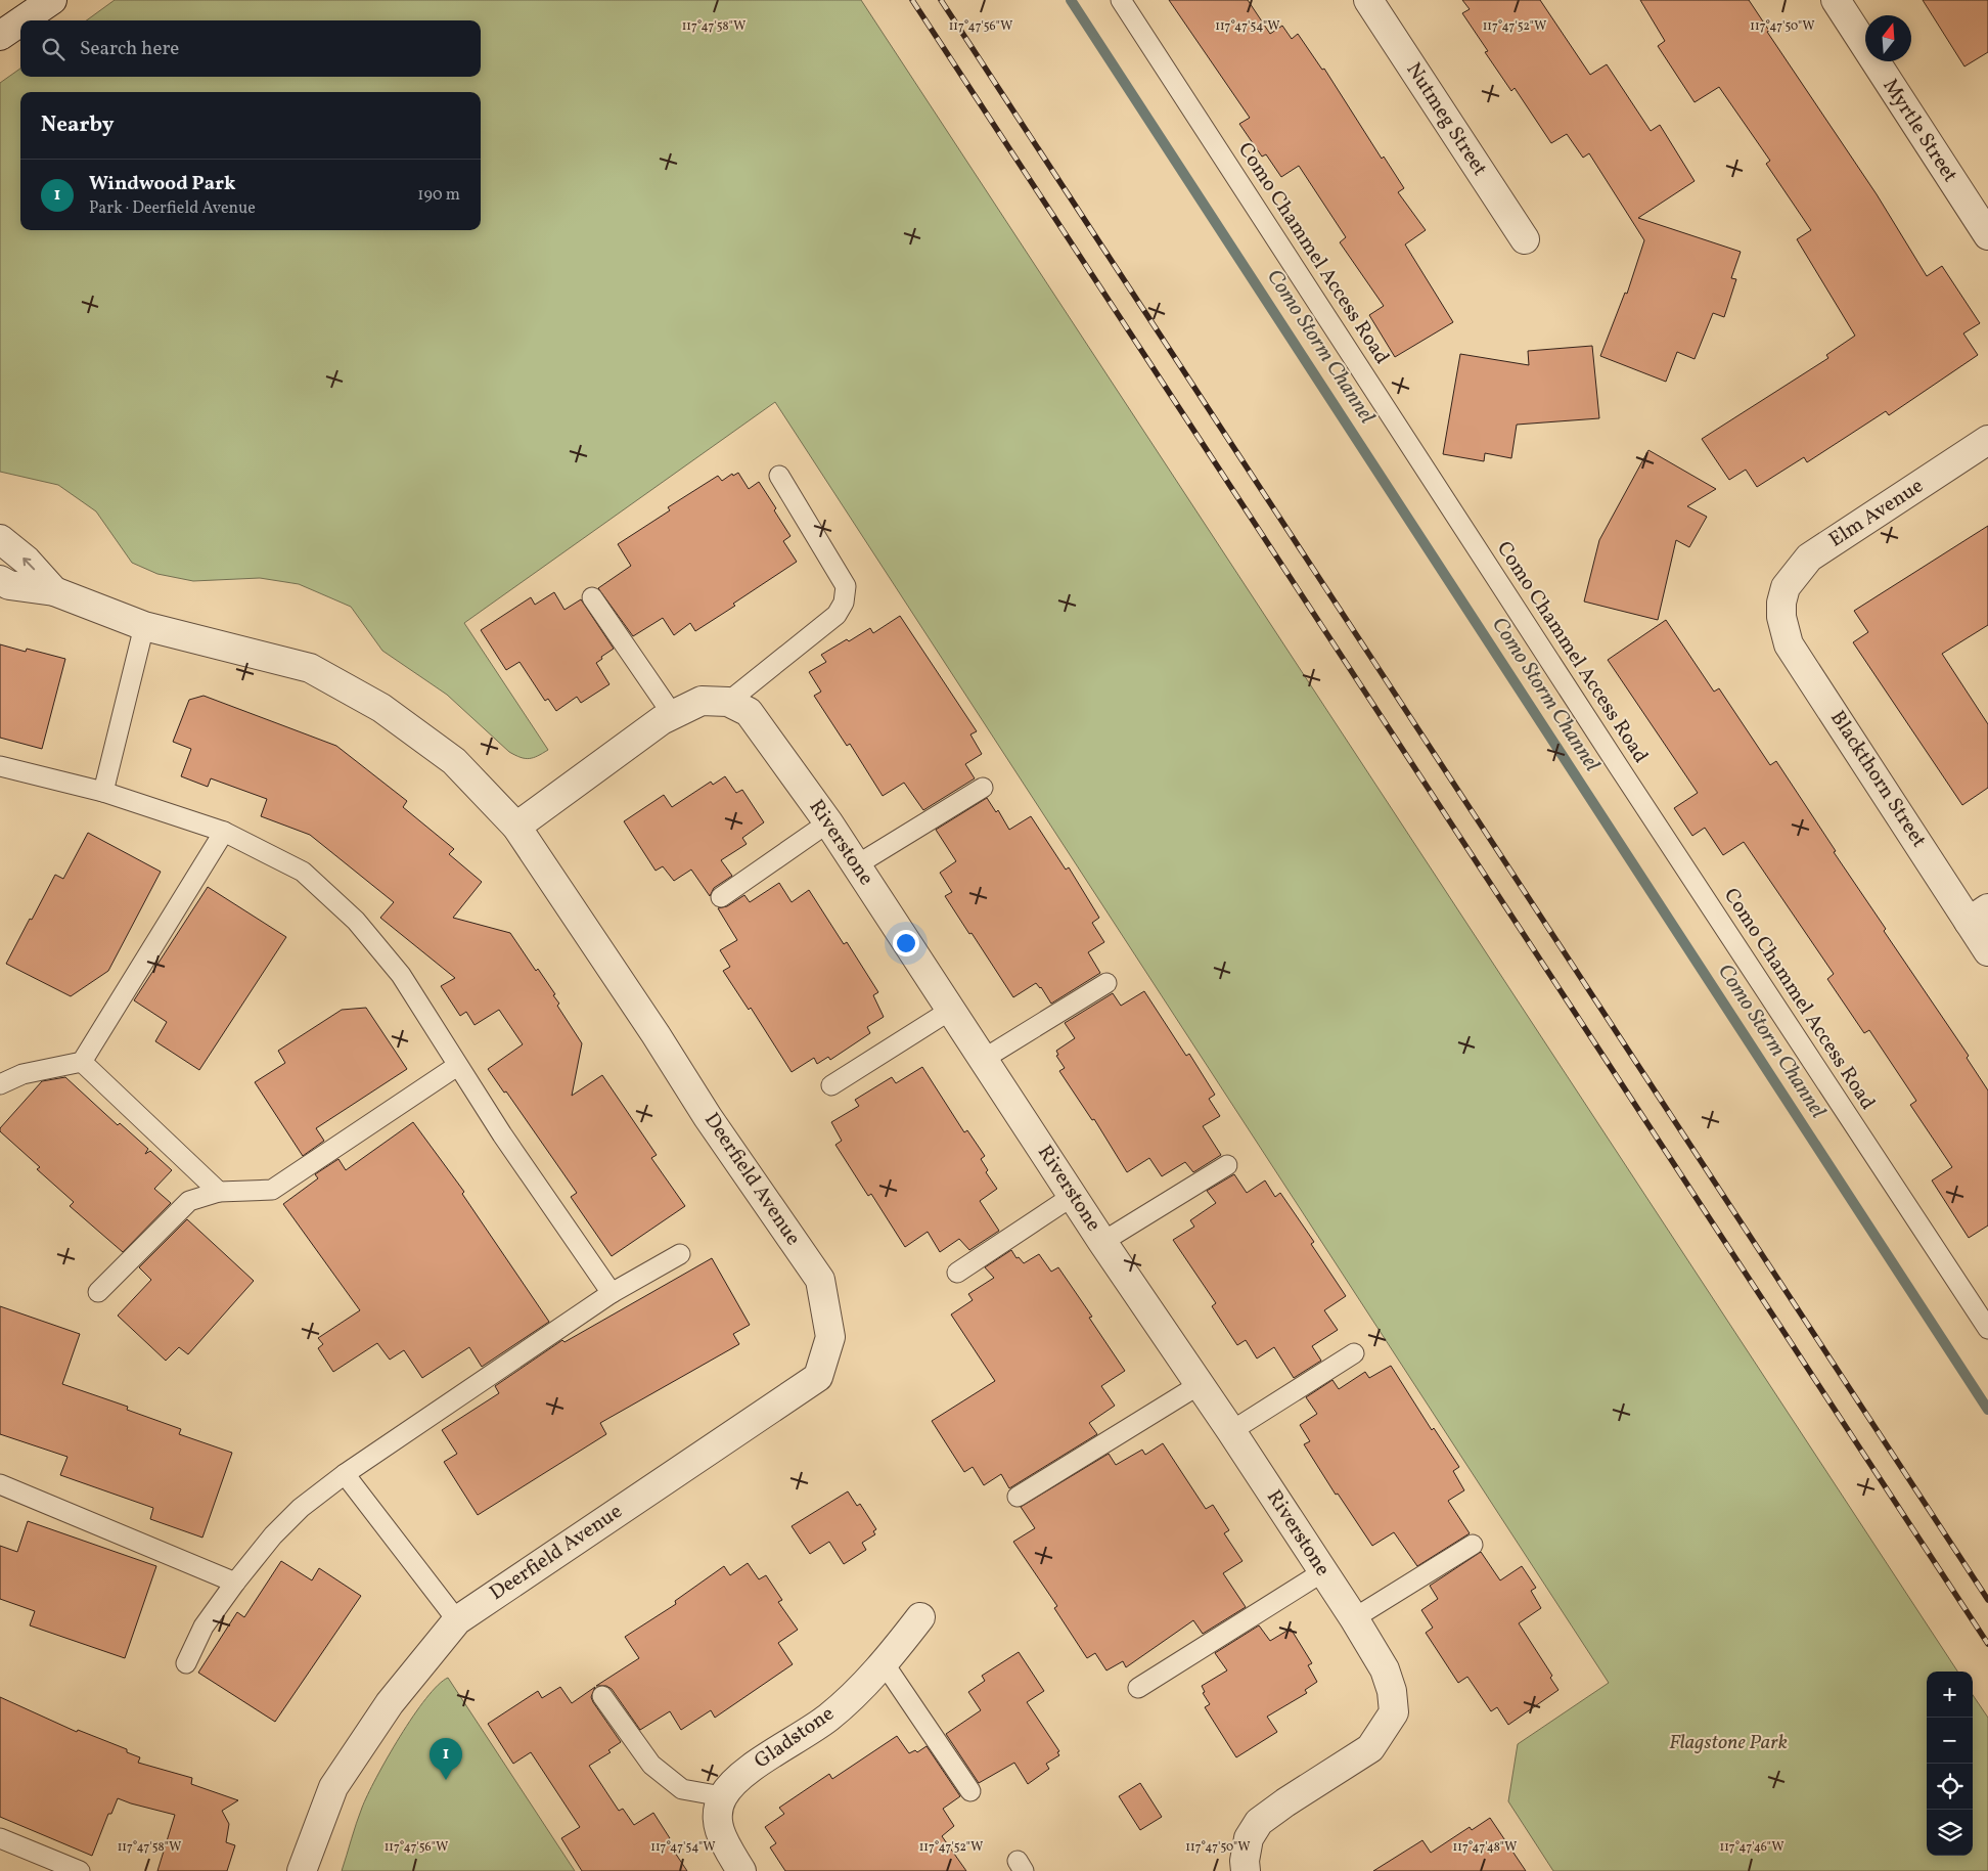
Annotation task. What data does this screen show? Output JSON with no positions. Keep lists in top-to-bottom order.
{
  "streets": {
    "street": [
      "Nutmeg Street",
      "Myrtle Street",
      "Elm Avenue",
      "Blackthorn Street",
      "Riverstone",
      "Deerfield Avenue",
      "Gladstone"
    ],
    "lane": ["Como Chammel Access Road"]
  },
  "crossings": [
    ["Elm Avenue", "Blackthorn Street"],
    ["Riverstone", "Deerfield Avenue"]
  ],
  "water": ["Como Storm Channel"],
  "parks": ["Flagstone Park"],
  "north": "top",
  "page": {
    "search": "Search here",
    "heading": "Nearby",
    "list": [
      {
        "mark": "1",
        "name": "Windwood Park",
        "note": "Park · Deerfield Avenue",
        "value": "190 m"
      }
    ],
    "map_buttons": ["+", "−"],
    "pins": "1"
  },
  "coordinates": [
    "117°47'58\"W",
    "117°47'56\"W",
    "117°47'54\"W",
    "117°47'52\"W",
    "117°47'50\"W",
    "117°47'48\"W",
    "117°47'46\"W"
  ]
}
